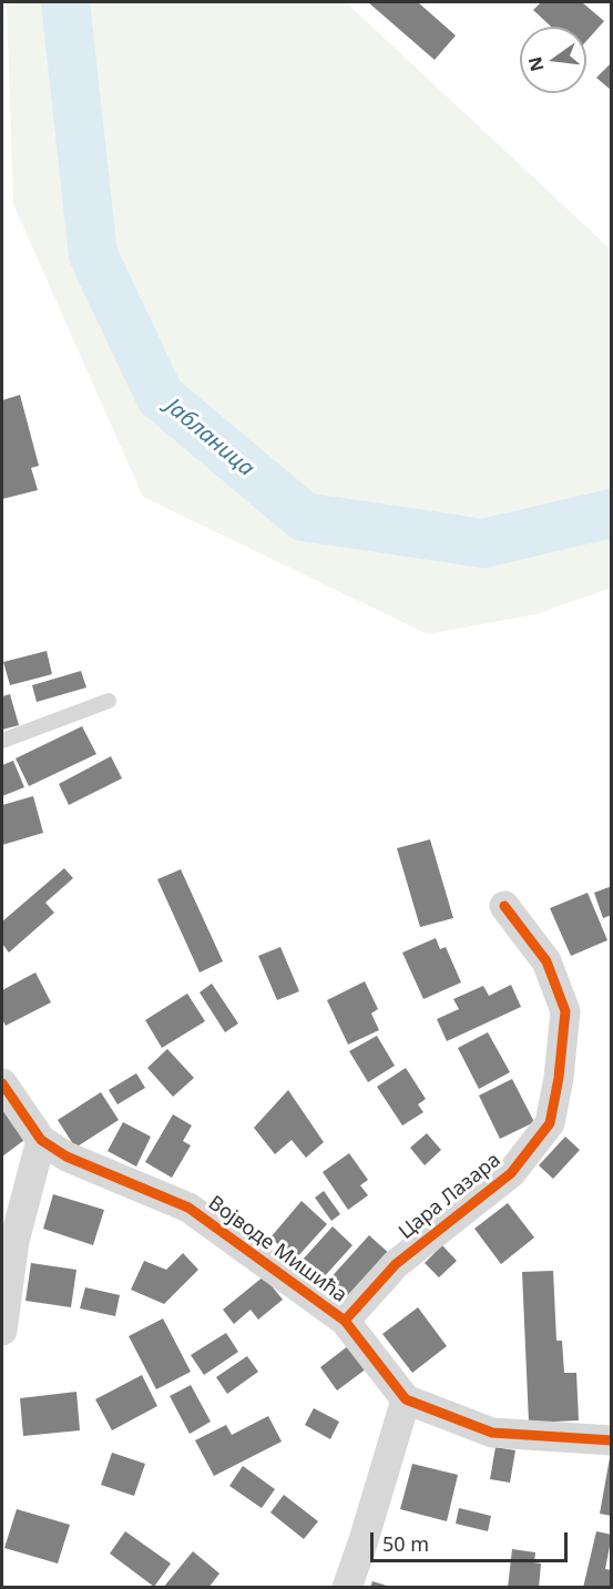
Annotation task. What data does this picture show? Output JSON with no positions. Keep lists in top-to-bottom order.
{
  "streets": {
    "street": ["Цара Лазара", "Војводе Мишића"]
  },
  "crossings": [
    ["Цара Лазара", "Војводе Мишића"]
  ],
  "water": ["Јабланица"],
  "scale_bar": "50 m",
  "north": "left"
}
